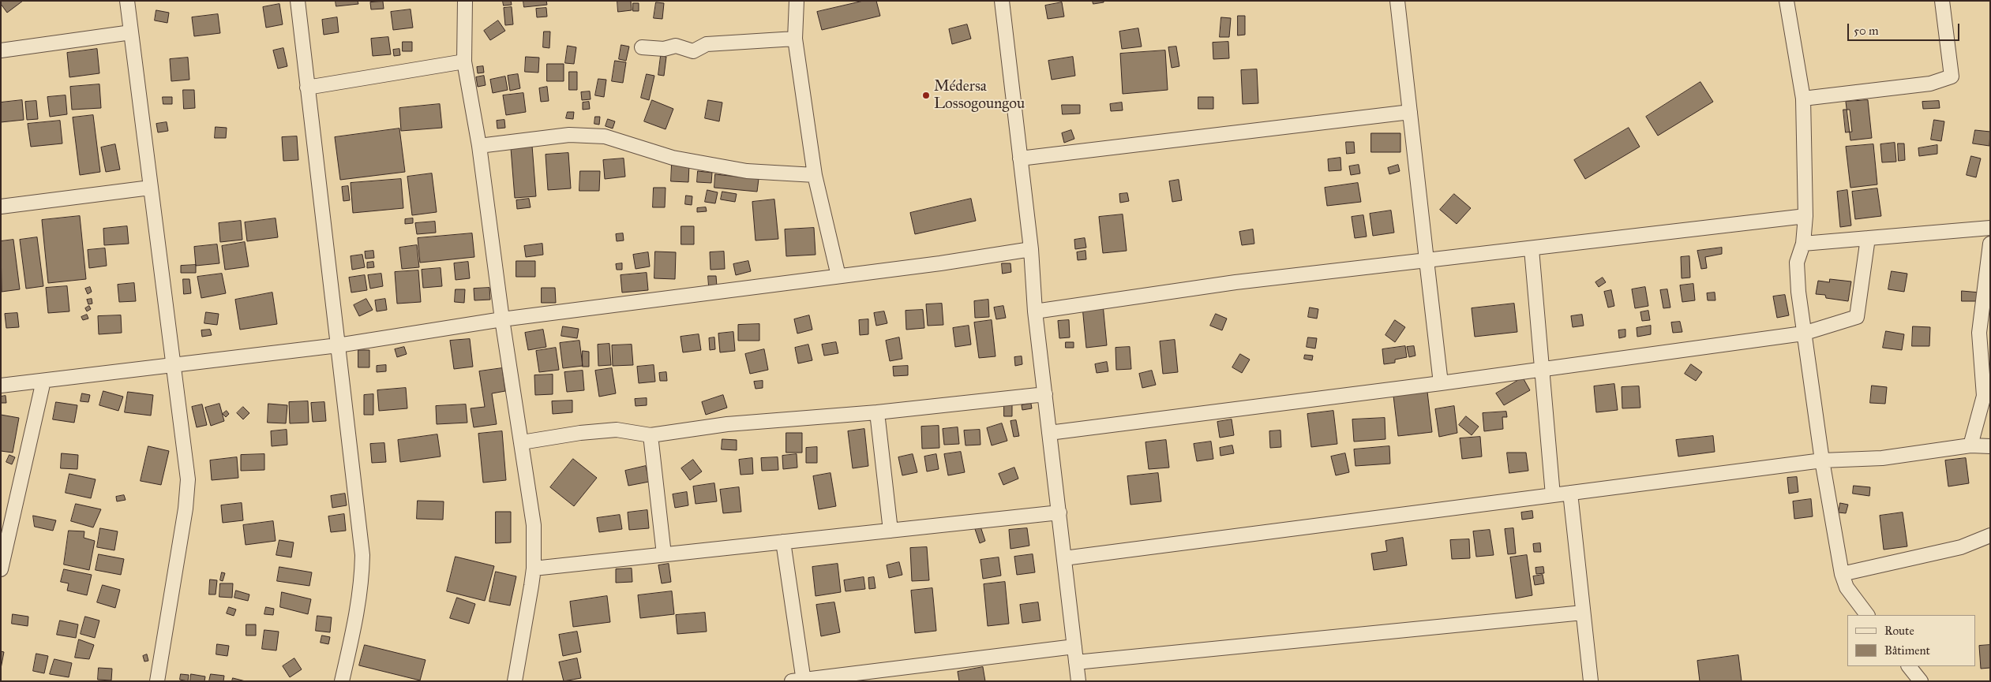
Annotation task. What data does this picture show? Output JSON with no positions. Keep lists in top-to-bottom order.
{
  "places": ["Médersa Lossogoungou"],
  "legend": ["Route", "Bâtiment"],
  "scale_bar": "50 m"
}
